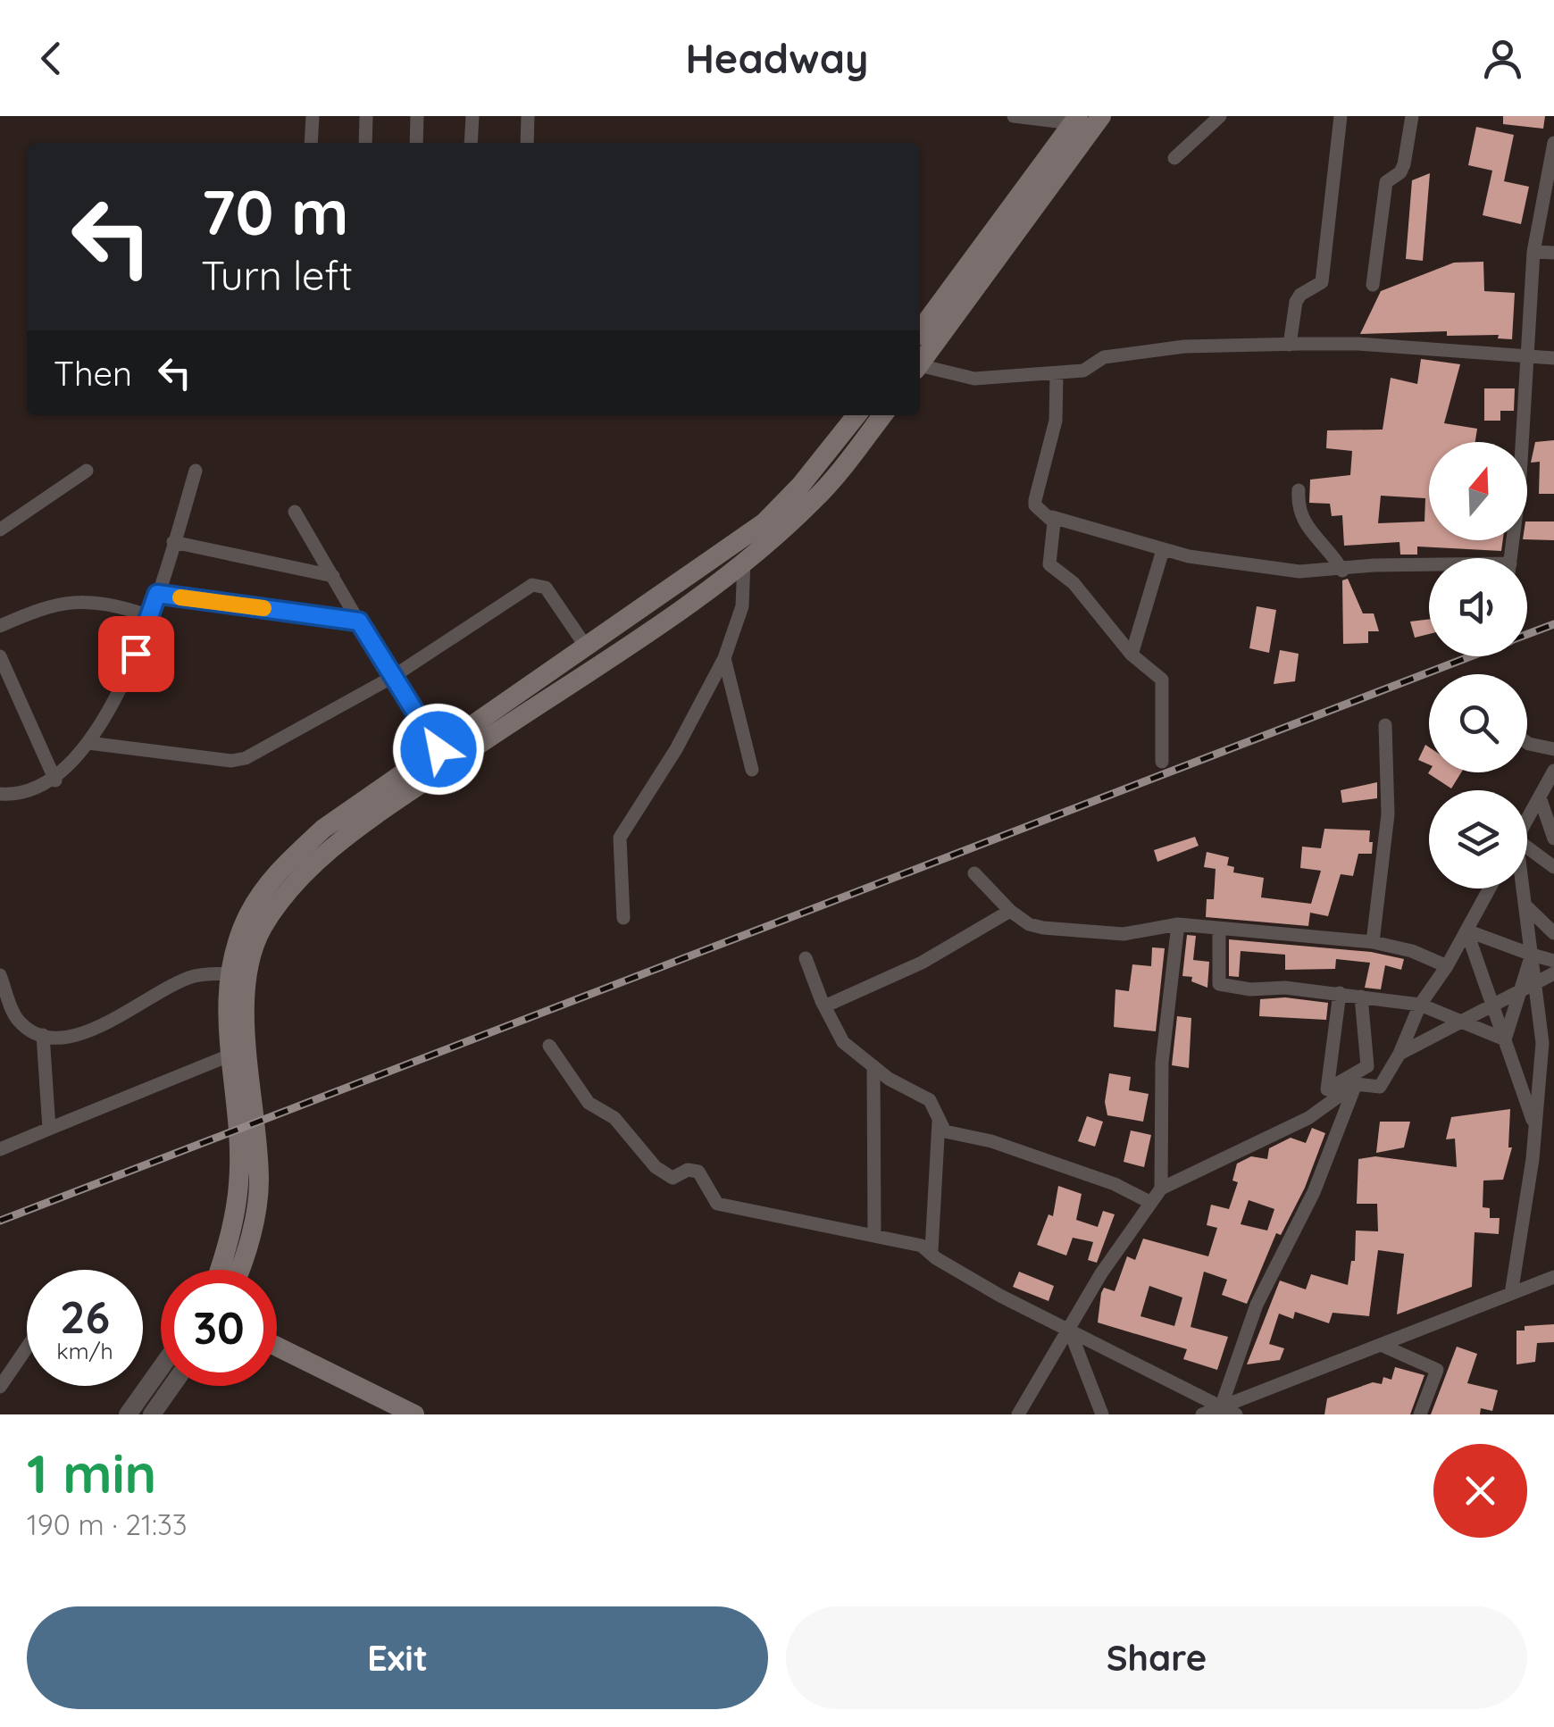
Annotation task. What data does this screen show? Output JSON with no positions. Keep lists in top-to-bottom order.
{
  "north": "top",
  "page": {
    "header": "Headway",
    "turn": ["70 m", "Turn left"],
    "then": "Then",
    "speed": "26 km/h",
    "limit": "30",
    "heading": ["1 min", "190 m · 21:33"],
    "buttons": ["Exit", "Share"]
  }
}
